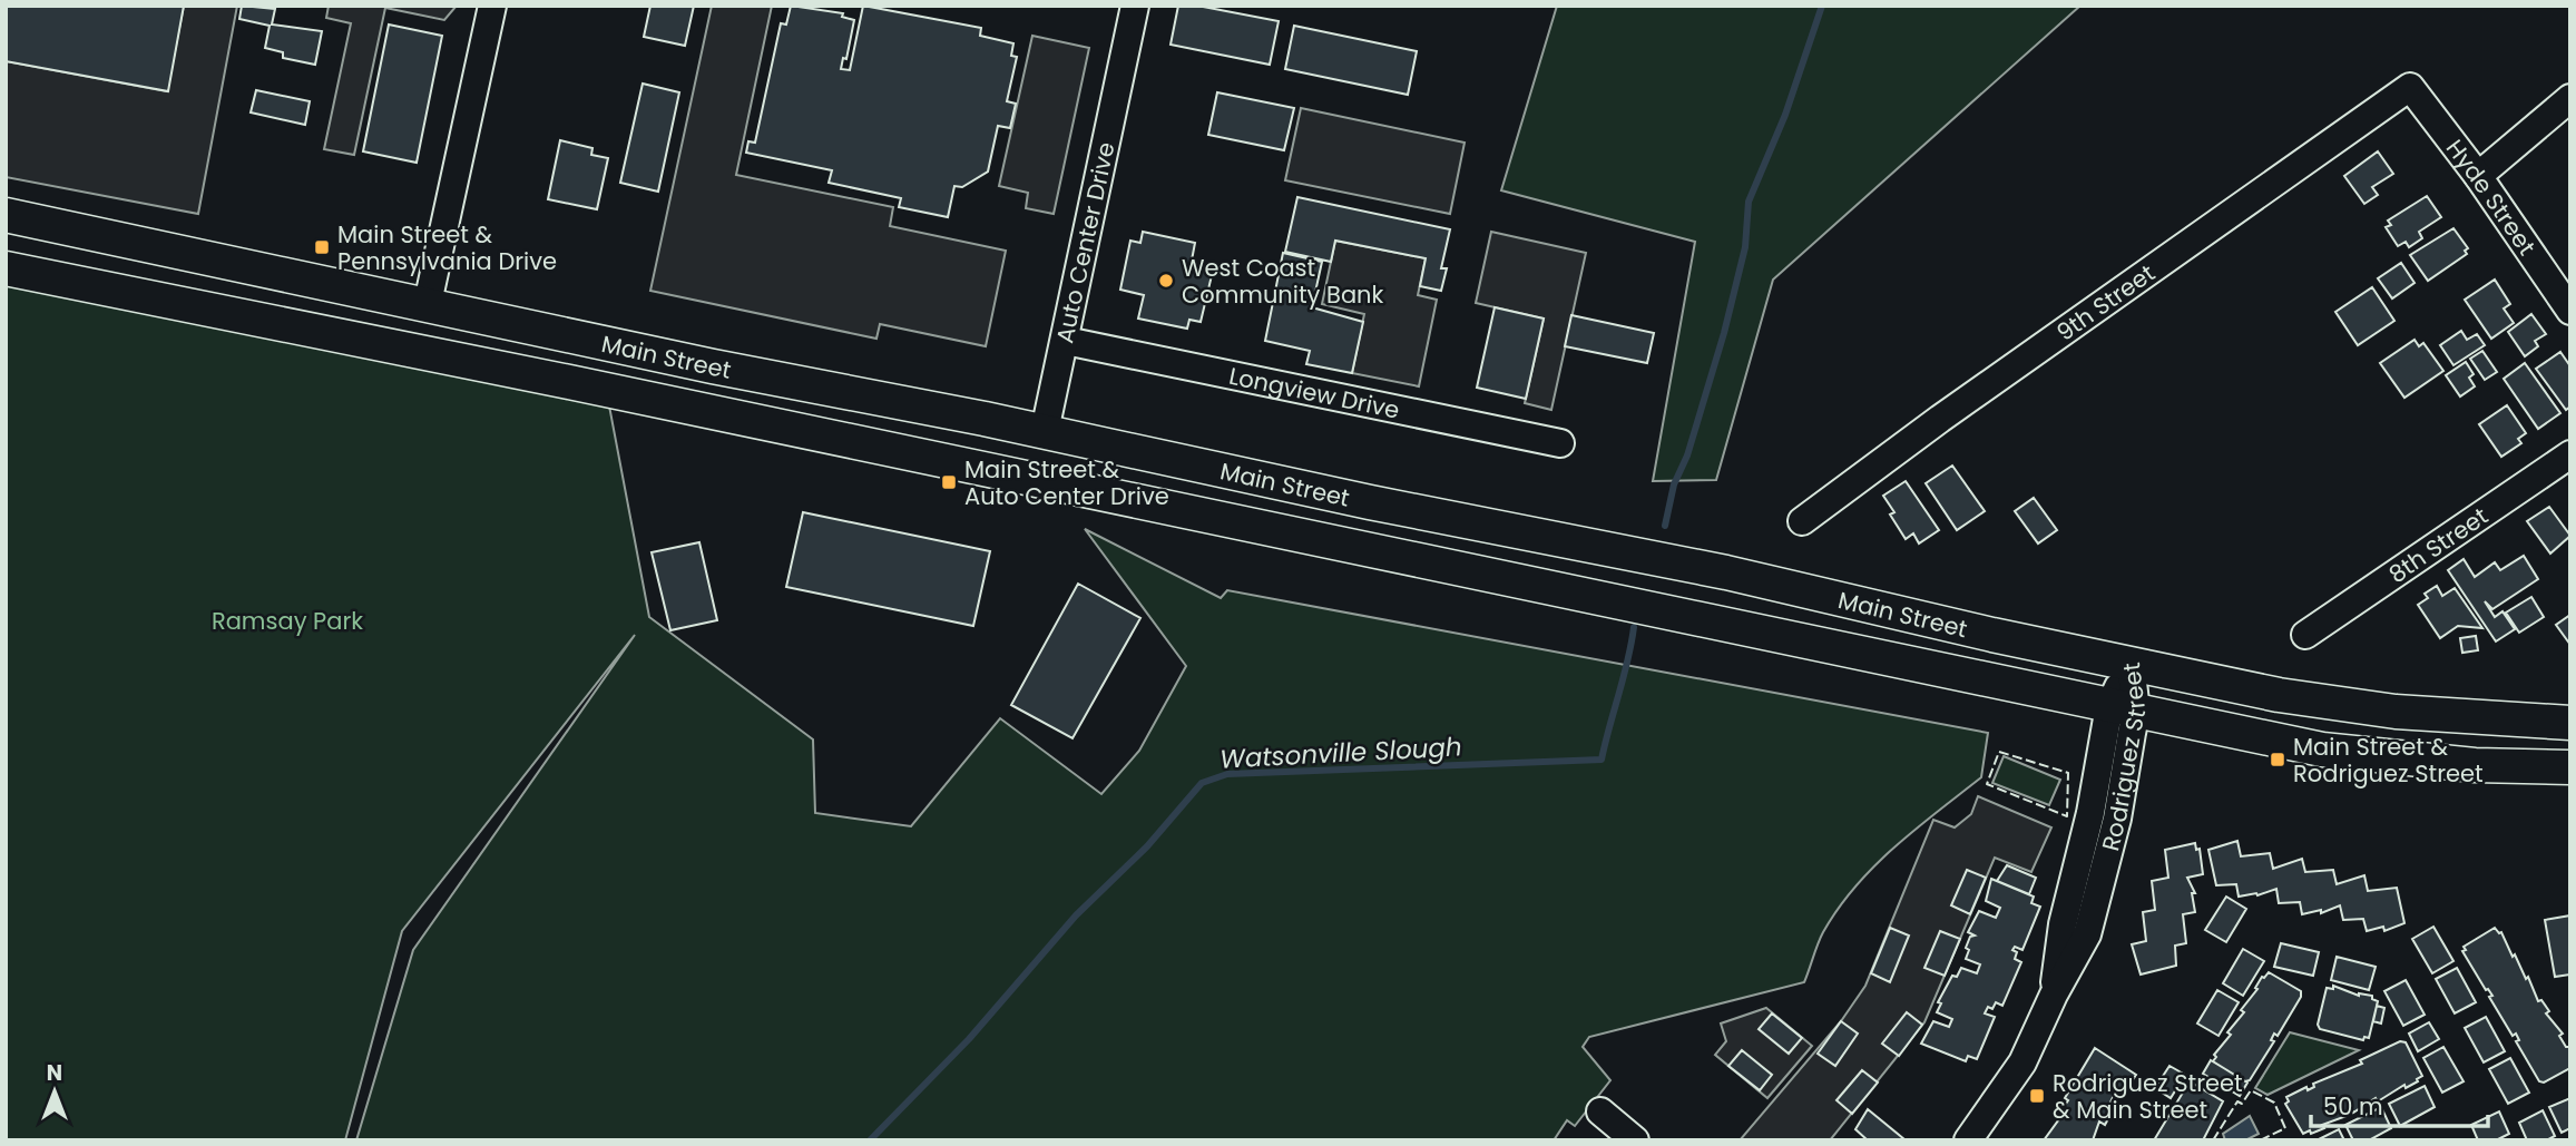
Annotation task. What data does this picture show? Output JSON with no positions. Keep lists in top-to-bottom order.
{
  "streets": {
    "main road": ["Auto Center Drive", "Main Street"],
    "street": [
      "Hyde Street",
      "9th Street",
      "Longview Drive",
      "8th Street",
      "Rodriguez Street"
    ]
  },
  "crossings": [
    ["Hyde Street", "9th Street"],
    ["Auto Center Drive", "Main Street"],
    ["Auto Center Drive", "Longview Drive"],
    ["Main Street", "Rodriguez Street"]
  ],
  "water": ["Watsonville Slough"],
  "parks": ["Ramsay Park"],
  "places": {
    "transit": [
      "Main Street & Pennsylvania Drive",
      "Main Street & Auto Center Drive",
      "Main Street & Rodriguez Street",
      "Rodriguez Street & Main Street"
    ],
    "other": ["West Coast Community Bank"]
  },
  "scale_bar": "50 m",
  "north": "top"
}
